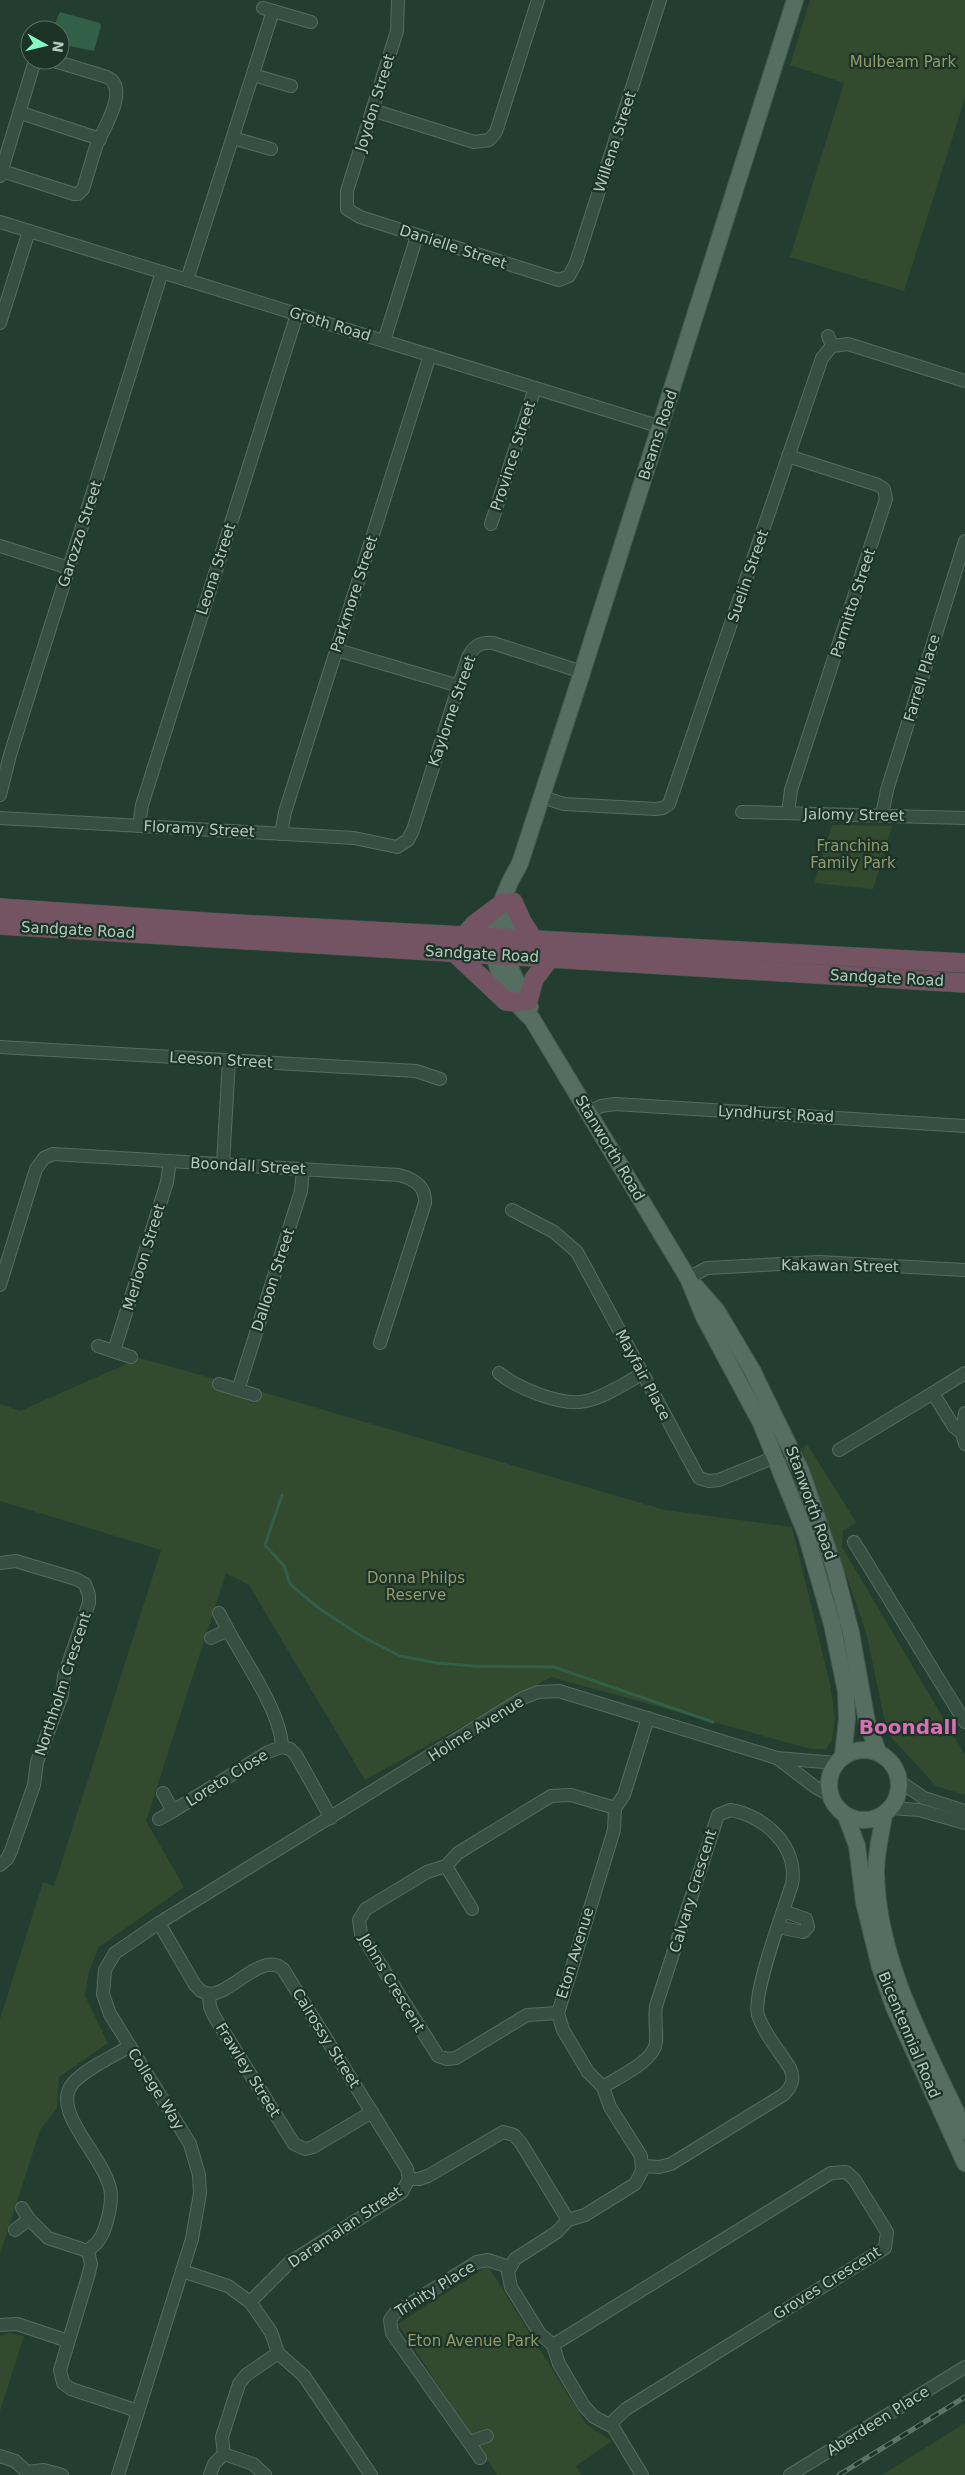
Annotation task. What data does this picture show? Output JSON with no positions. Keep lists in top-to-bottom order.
{
  "streets": {
    "highway": ["Sandgate Road"],
    "main road": ["Beams Road", "Stanworth Road", "Bicentennial Road"],
    "street": [
      "Joydon Street",
      "Willena Street",
      "Danielle Street",
      "Groth Road",
      "Province Street",
      "Garozzo Street",
      "Leona Street",
      "Suelin Street",
      "Parkmore Street",
      "Parmitto Street",
      "Farrell Place",
      "Kaylorne Street",
      "Jalomy Street",
      "Floramy Street",
      "Leeson Street",
      "Lyndhurst Road",
      "Boondall Street",
      "Merloon Street",
      "Kakawan Street",
      "Dalloon Street",
      "Mayfair Place",
      "Northholm Crescent",
      "Holme Avenue",
      "Loreto Close",
      "Calvary Crescent",
      "Eton Avenue",
      "Johns Crescent",
      "Calrossy Street",
      "Frawley Street",
      "College Way",
      "Daramalan Street",
      "Groves Crescent",
      "Trinity Place",
      "Aberdeen Place"
    ]
  },
  "crossings": [
    ["Joydon Street", "Danielle Street"],
    ["Willena Street", "Danielle Street"],
    ["Groth Road", "Beams Road"],
    ["Groth Road", "Province Street"],
    ["Groth Road", "Garozzo Street"],
    ["Groth Road", "Leona Street"],
    ["Groth Road", "Parkmore Street"],
    ["Beams Road", "Suelin Street"],
    ["Beams Road", "Kaylorne Street"],
    ["Beams Road", "Sandgate Road"],
    ["Beams Road", "Stanworth Road"],
    ["Leona Street", "Floramy Street"],
    ["Suelin Street", "Parmitto Street"],
    ["Parkmore Street", "Floramy Street"],
    ["Parmitto Street", "Jalomy Street"],
    ["Farrell Place", "Jalomy Street"],
    ["Kaylorne Street", "Floramy Street"],
    ["Sandgate Road", "Stanworth Road"],
    ["Lyndhurst Road", "Stanworth Road"],
    ["Stanworth Road", "Kakawan Street"],
    ["Stanworth Road", "Mayfair Place"],
    ["Stanworth Road", "Holme Avenue"],
    ["Stanworth Road", "Bicentennial Road"],
    ["Boondall Street", "Merloon Street"],
    ["Boondall Street", "Dalloon Street"],
    ["Holme Avenue", "Eton Avenue"],
    ["Holme Avenue", "Bicentennial Road"],
    ["Holme Avenue", "College Way"],
    ["Calvary Crescent", "Eton Avenue"],
    ["Eton Avenue", "Johns Crescent"],
    ["Calrossy Street", "Frawley Street"],
    ["Calrossy Street", "Daramalan Street"]
  ],
  "districts": ["Boondall"],
  "parks": [
    "Mulbeam Park",
    "Franchina Family Park",
    "Donna Philps Reserve",
    "Eton Avenue Park"
  ],
  "north": "right"
}
